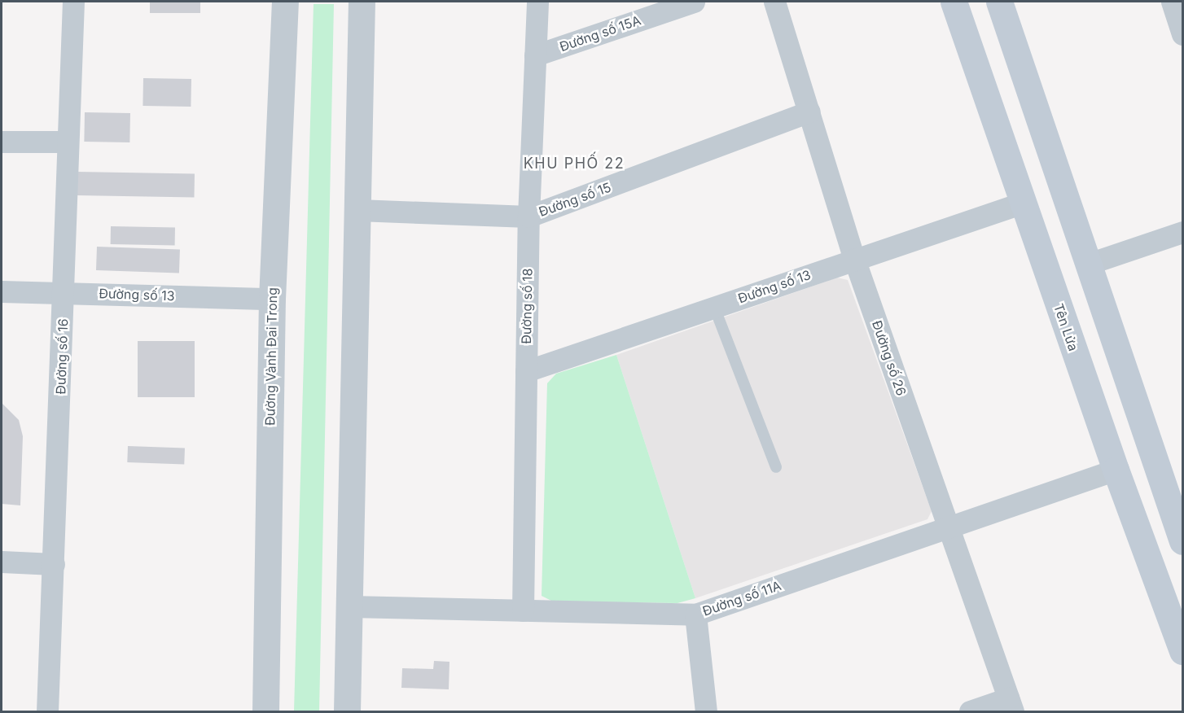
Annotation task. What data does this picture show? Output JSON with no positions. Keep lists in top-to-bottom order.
{
  "streets": {
    "main road": ["Tên Lửa"],
    "street": [
      "Đường số 15A",
      "Đường số 15",
      "Đường số 13",
      "Đường số 18",
      "Đường số 16",
      "Đường Vành Đai Trong",
      "Đường số 26",
      "Đường số 11A"
    ]
  },
  "crossings": [
    ["Đường số 15A", "Đường số 18"],
    ["Đường số 15", "Đường số 18"],
    ["Đường số 15", "Đường số 26"],
    ["Đường số 13", "Đường số 18"],
    ["Đường số 13", "Tên Lửa"],
    ["Đường số 13", "Đường số 16"],
    ["Đường số 13", "Đường Vành Đai Trong"],
    ["Đường số 13", "Đường số 26"],
    ["Đường số 18", "Đường số 11A"],
    ["Tên Lửa", "Đường số 11A"],
    ["Đường số 26", "Đường số 11A"]
  ],
  "districts": ["KHU PHỐ 22"]
}
